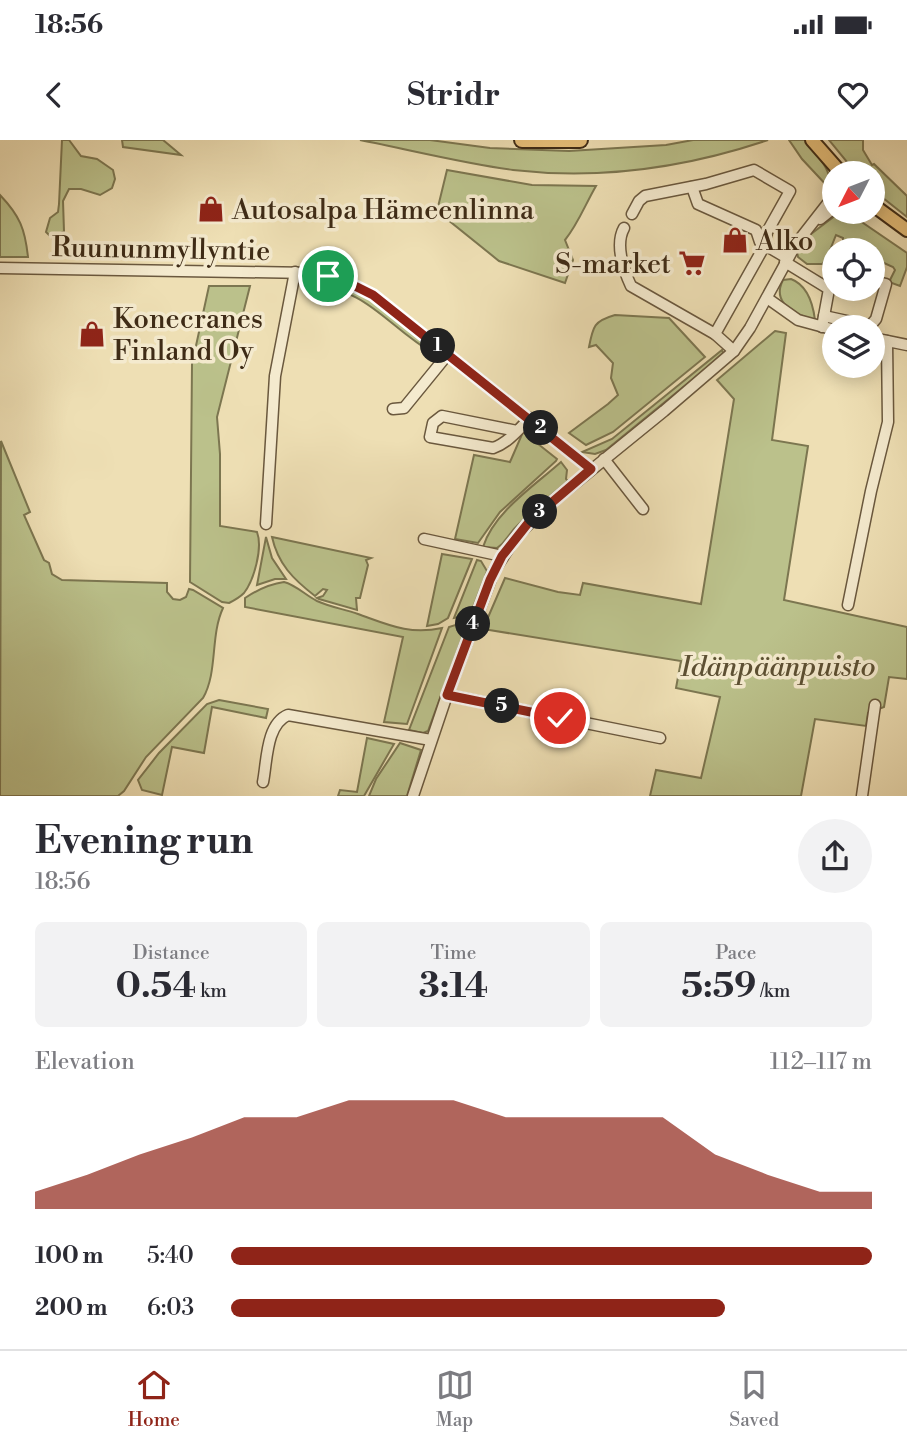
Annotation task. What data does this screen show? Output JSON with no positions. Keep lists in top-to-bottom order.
{
  "streets": {
    "street": ["Ruununmyllyntie"]
  },
  "parks": ["Idänpäänpuisto"],
  "places": {
    "shop": ["Autosalpa Hämeenlinna", "Alko", "Konecranes Finland Oy"],
    "supermarket": ["S-market"]
  },
  "north": "bottom left",
  "page": {
    "status": "18:56",
    "header": "Stridr",
    "pins": [
      "1",
      "2",
      "3",
      "4",
      "5"
    ],
    "heading": ["Evening run", "18:56"],
    "stats": [
      ["Distance", "0.54 km"],
      ["Time", "3:14"],
      ["Pace", "5:59 /km"]
    ],
    "chart": ["Elevation", "112–117 m"],
    "list": [
      {
        "name": "100 m",
        "note": "5:40"
      },
      {
        "name": "200 m",
        "note": "6:03"
      }
    ],
    "tabs": ["Home", "Map", "Saved"]
  }
}
